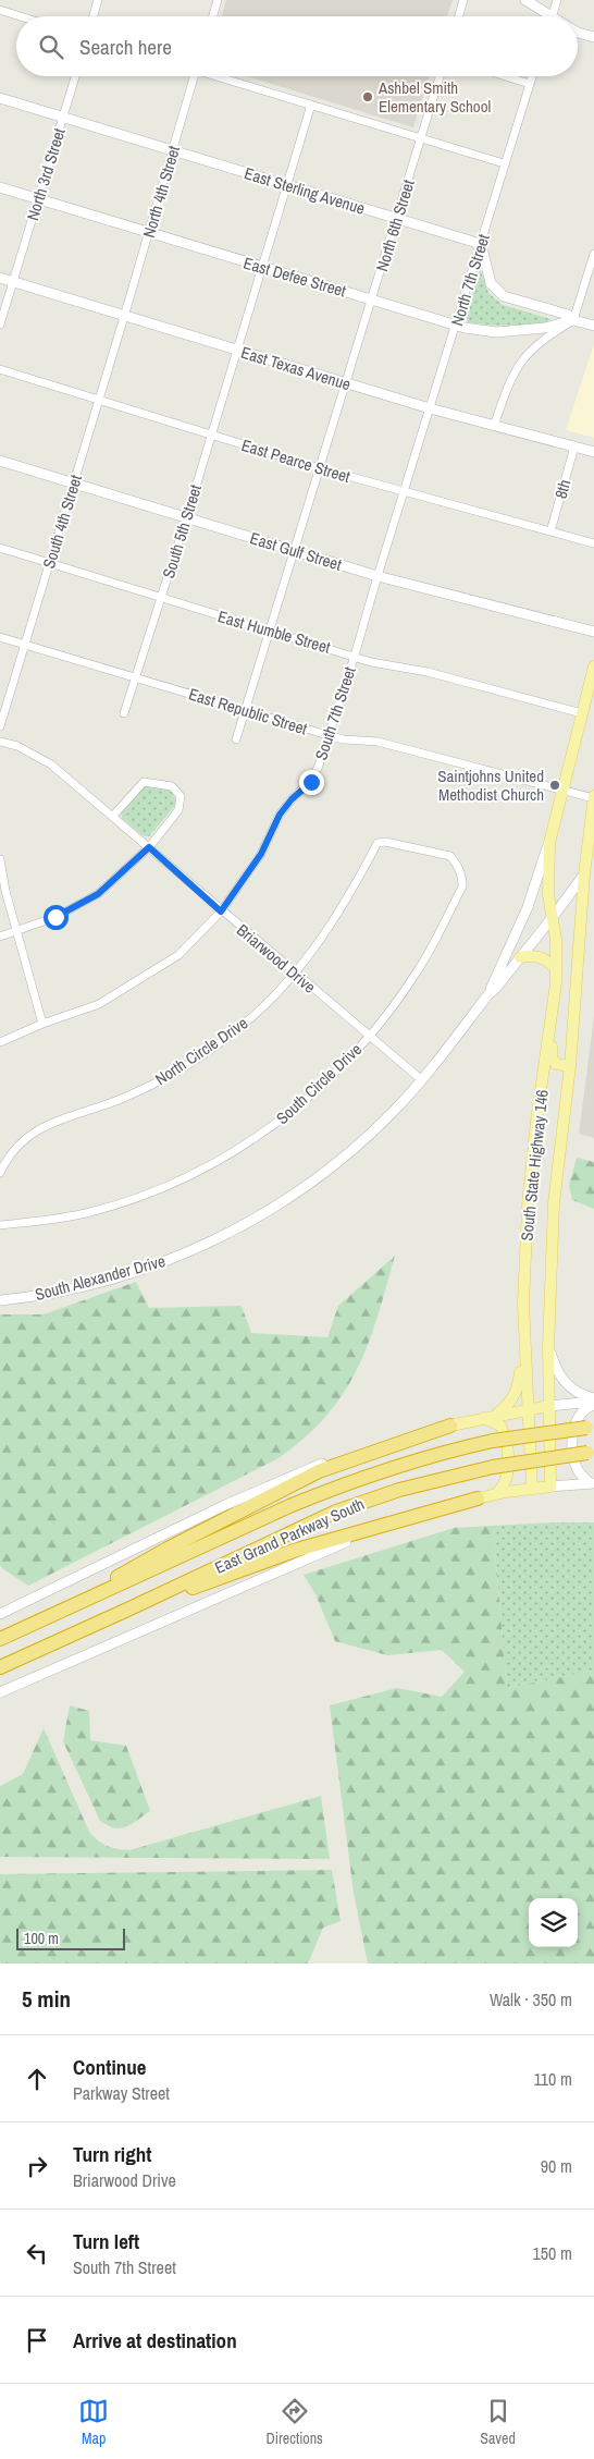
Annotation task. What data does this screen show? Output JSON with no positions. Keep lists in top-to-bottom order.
{
  "streets": {
    "highway": ["East Grand Parkway South"],
    "main road": [
      "East Sterling Avenue",
      "East Defee Street",
      "East Texas Avenue",
      "East Gulf Street",
      "South State Highway 146",
      "South Alexander Drive"
    ],
    "street": [
      "North 3rd Street",
      "North 4th Street",
      "North 6th Street",
      "North 7th Street",
      "East Pearce Street",
      "8th",
      "South 4th Street",
      "South 5th Street",
      "East Humble Street",
      "East Republic Street",
      "South 7th Street",
      "Briarwood Drive",
      "North Circle Drive",
      "South Circle Drive"
    ]
  },
  "crossings": [
    ["North 3rd Street", "East Sterling Avenue"],
    ["North 3rd Street", "East Defee Street"],
    ["North 3rd Street", "East Texas Avenue"],
    ["East Sterling Avenue", "North 4th Street"],
    ["East Sterling Avenue", "North 6th Street"],
    ["East Sterling Avenue", "North 7th Street"],
    ["East Sterling Avenue", "South 5th Street"],
    ["North 4th Street", "East Defee Street"],
    ["North 4th Street", "East Texas Avenue"],
    ["North 4th Street", "South 4th Street"],
    ["North 6th Street", "East Defee Street"],
    ["North 6th Street", "East Texas Avenue"],
    ["North 6th Street", "East Pearce Street"],
    ["North 6th Street", "East Gulf Street"],
    ["North 6th Street", "East Humble Street"],
    ["North 6th Street", "East Republic Street"],
    ["East Defee Street", "North 7th Street"],
    ["East Defee Street", "South 5th Street"],
    ["North 7th Street", "East Texas Avenue"],
    ["North 7th Street", "East Pearce Street"],
    ["North 7th Street", "South 7th Street"],
    ["East Texas Avenue", "8th"],
    ["East Texas Avenue", "South 4th Street"],
    ["East Texas Avenue", "South 5th Street"],
    ["East Pearce Street", "8th"],
    ["East Pearce Street", "South 4th Street"],
    ["East Pearce Street", "South 5th Street"],
    ["East Pearce Street", "South 7th Street"],
    ["South 4th Street", "East Gulf Street"],
    ["South 4th Street", "East Humble Street"],
    ["South 4th Street", "East Republic Street"],
    ["South 5th Street", "East Gulf Street"],
    ["South 5th Street", "East Humble Street"],
    ["South 5th Street", "East Republic Street"],
    ["East Gulf Street", "South 7th Street"],
    ["East Humble Street", "South 7th Street"],
    ["East Humble Street", "South Alexander Drive"],
    ["East Republic Street", "South 7th Street"],
    ["East Republic Street", "South Alexander Drive"],
    ["South 7th Street", "Briarwood Drive"],
    ["Briarwood Drive", "North Circle Drive"],
    ["Briarwood Drive", "South Circle Drive"],
    ["Briarwood Drive", "South Alexander Drive"],
    ["North Circle Drive", "South Circle Drive"],
    ["South State Highway 146", "South Alexander Drive"],
    ["South State Highway 146", "East Grand Parkway South"]
  ],
  "places": ["Ashbel Smith Elementary School", "Saintjohns United Methodist Church"],
  "scale_bar": "100 m",
  "page": {
    "search": "Search here",
    "scale": "100 m",
    "heading": ["5 min", "Walk · 350 m"],
    "list": [
      ["Continue", "Parkway Street", "110 m"],
      ["Turn right", "Briarwood Drive", "90 m"],
      ["Turn left", "South 7th Street", "150 m"],
      "Arrive at destination"
    ],
    "nav": ["Map", "Directions", "Saved"]
  }
}
